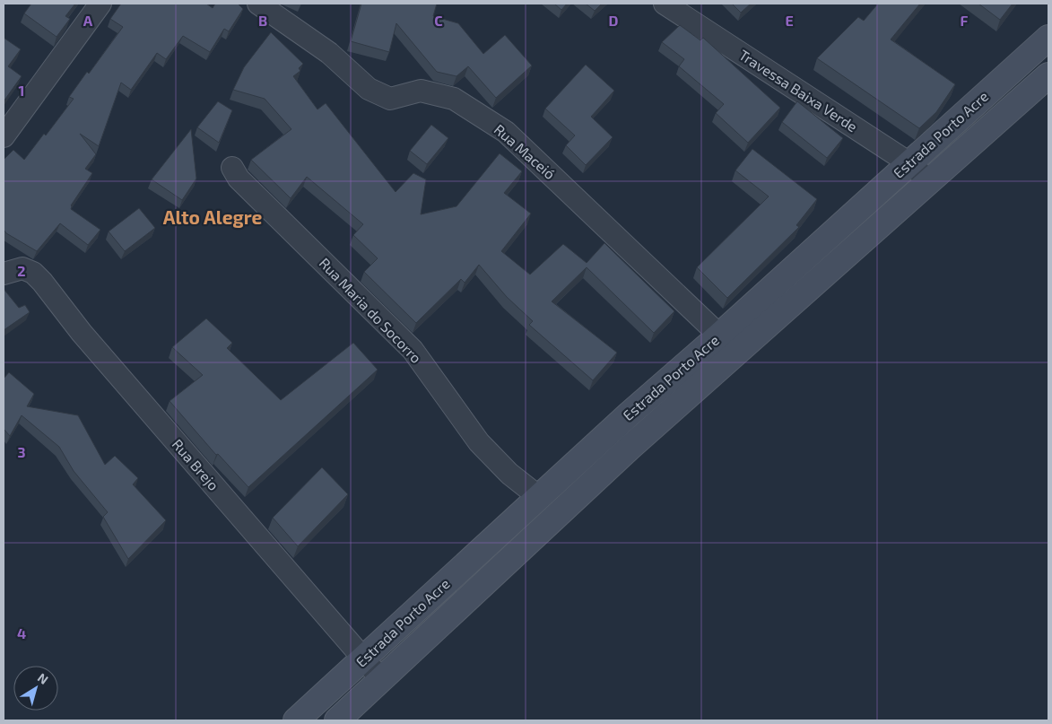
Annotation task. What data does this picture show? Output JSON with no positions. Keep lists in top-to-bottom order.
{
  "streets": {
    "main road": ["Estrada Porto Acre"],
    "street": [
      "Travessa Baixa Verde",
      "Rua Maceió",
      "Rua Maria do Socorro",
      "Rua Brejo"
    ]
  },
  "crossings": [
    ["Travessa Baixa Verde", "Estrada Porto Acre"],
    ["Estrada Porto Acre", "Rua Maceió"],
    ["Estrada Porto Acre", "Rua Maria do Socorro"],
    ["Estrada Porto Acre", "Rua Brejo"]
  ],
  "districts": ["Alto Alegre"],
  "north": "top right",
  "grid": {
    "columns": [
      "A",
      "B",
      "C",
      "D",
      "E",
      "F"
    ],
    "rows": [
      "1",
      "2",
      "3",
      "4"
    ]
  }
}
